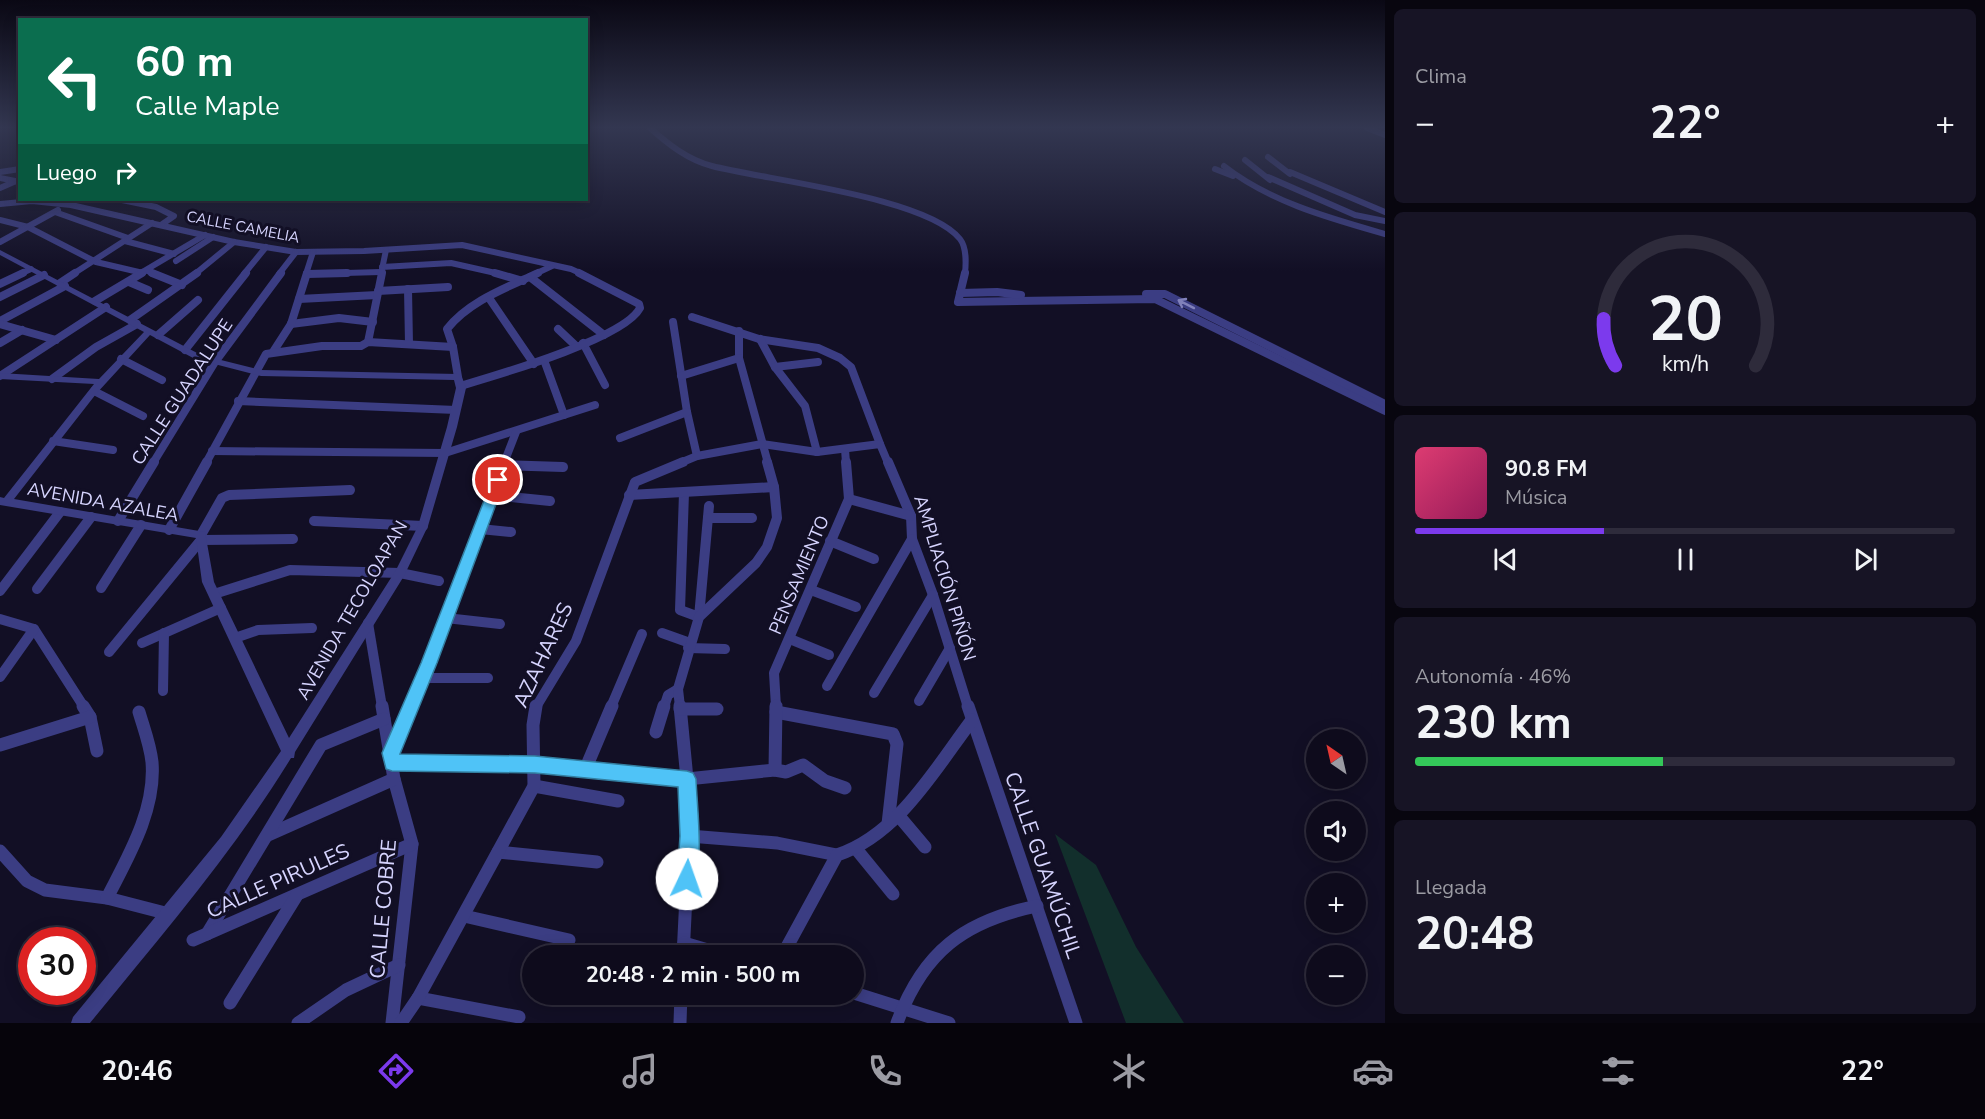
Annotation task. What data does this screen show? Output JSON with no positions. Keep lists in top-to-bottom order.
{
  "streets": {
    "street": [
      "CALLE CAMELIA",
      "CALLE GUADALUPE",
      "AVENIDA AZALEA",
      "PENSAMIENTO",
      "AMPLIACIÓN PIÑÓN",
      "AVENIDA TECOLOAPAN",
      "AZAHARES",
      "CALLE GUAMÚCHIL",
      "CALLE PIRULES",
      "CALLE COBRE"
    ]
  },
  "crossings": [
    ["CALLE CAMELIA", "CALLE GUADALUPE"],
    ["CALLE GUADALUPE", "AVENIDA AZALEA"],
    ["PENSAMIENTO", "AZAHARES"],
    ["AMPLIACIÓN PIÑÓN", "AZAHARES"],
    ["AMPLIACIÓN PIÑÓN", "CALLE GUAMÚCHIL"],
    ["AVENIDA TECOLOAPAN", "CALLE COBRE"],
    ["CALLE PIRULES", "CALLE COBRE"]
  ],
  "north": "top left",
  "page": {
    "tile": [
      "Clima",
      ["Autonomía · 46%", "230 km"],
      ["Llegada", "20:48"]
    ],
    "turn": ["60 m", "Calle Maple"],
    "heat": ["−", "22°", "+"],
    "then": "Luego",
    "song": ["90.8 FM", "Música"],
    "map_buttons": ["+", "−"],
    "limit": "30",
    "trip": "20:48 · 2 min · 500 m",
    "tabs": ["20:46", "22°"],
    "gauge": ["20", "km/h"]
  }
}
